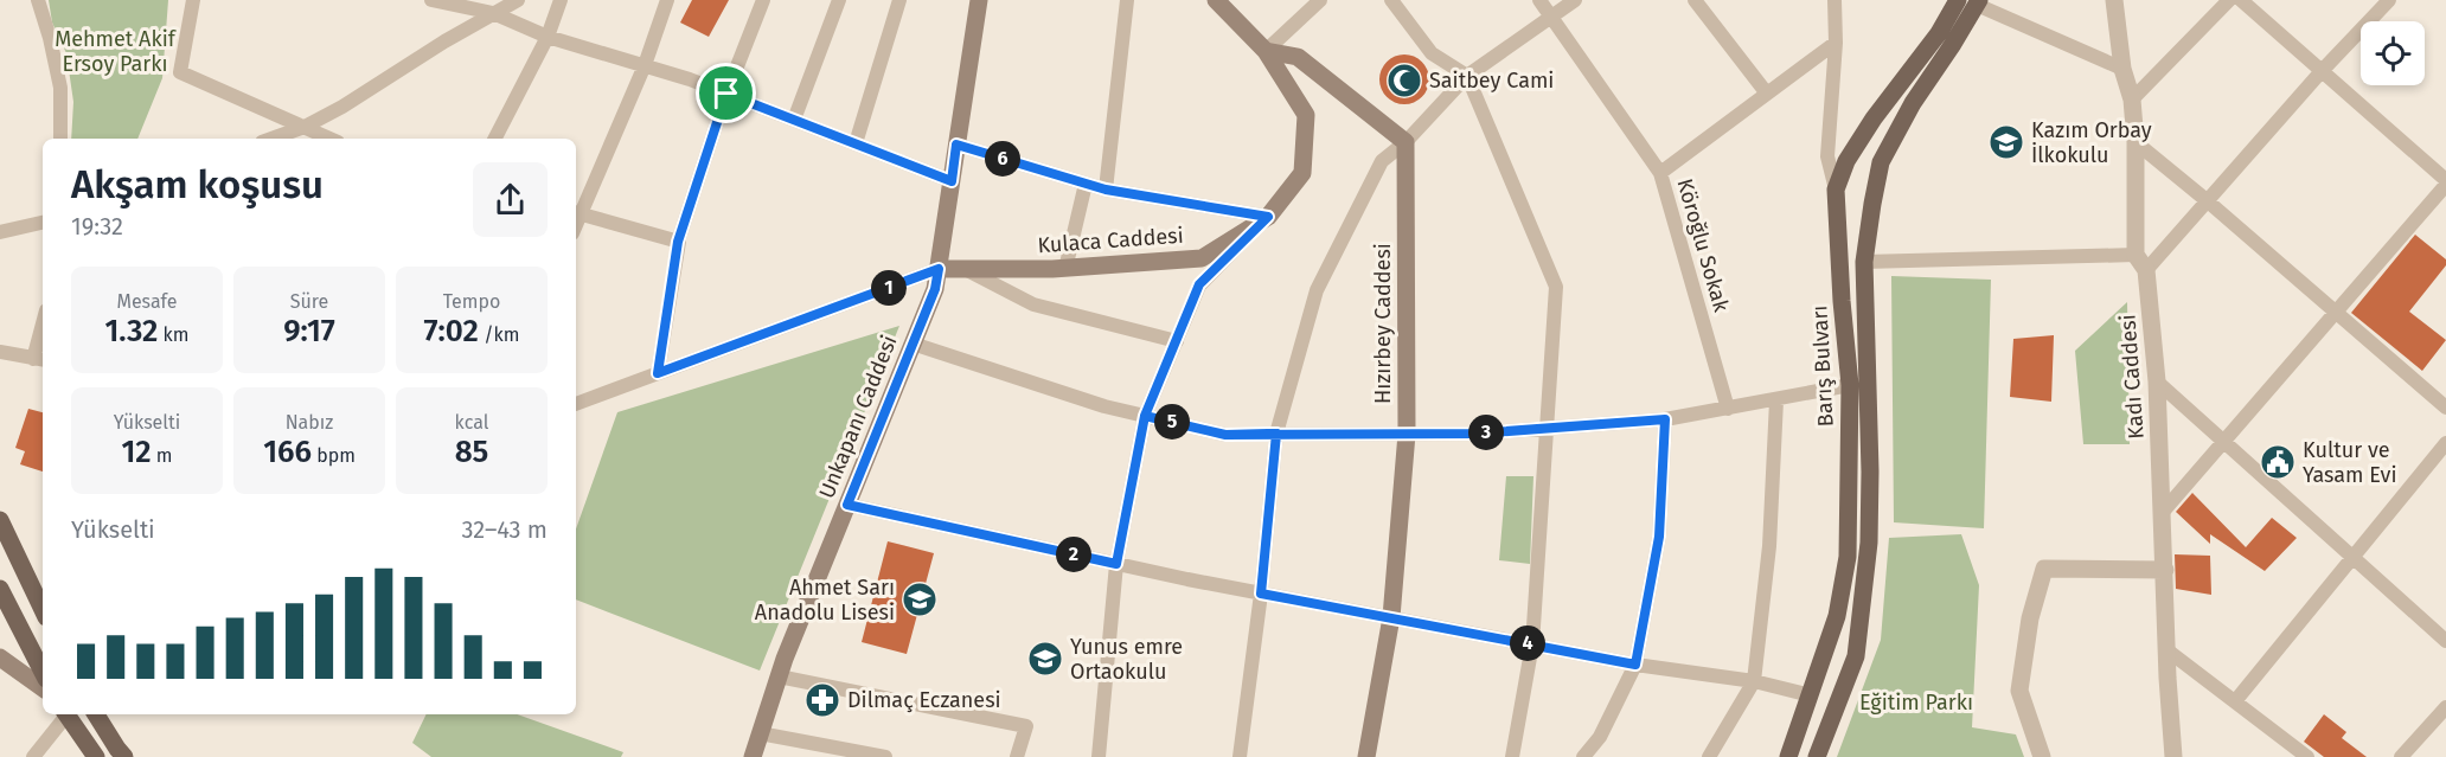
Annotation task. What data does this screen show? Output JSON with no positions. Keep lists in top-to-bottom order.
{
  "streets": {
    "main road": [
      "Kulaca Caddesi",
      "Hızırbey Caddesi",
      "Barış Bulvarı",
      "Unkapanı Caddesi"
    ],
    "street": ["Köroğlu Sokak", "Kadı Caddesi"]
  },
  "crossings": [
    ["Kulaca Caddesi", "Unkapanı Caddesi"]
  ],
  "parks": ["Mehmet Akif Ersoy Parkı", "Eğitim Parkı"],
  "places": {
    "mosque": ["Saitbey Cami"],
    "school or university": ["Kazım Orbay İlkokulu", "Ahmet Sarı Anadolu Lisesi", "Yunus emre Ortaokulu"],
    "public building": ["Kultur ve Yasam Evi"],
    "pharmacy": ["Dilmaç Eczanesi"]
  },
  "page": {
    "heading": ["Akşam koşusu", "19:32"],
    "pins": [
      "6",
      "1",
      "5",
      "3",
      "2",
      "4"
    ],
    "stats": [
      ["Mesafe", "1.32 km"],
      ["Süre", "9:17"],
      ["Tempo", "7:02 /km"],
      ["Yükselti", "12 m"],
      ["Nabız", "166 bpm"],
      ["kcal", "85"]
    ],
    "chart": ["Yükselti", "32–43 m"]
  }
}
